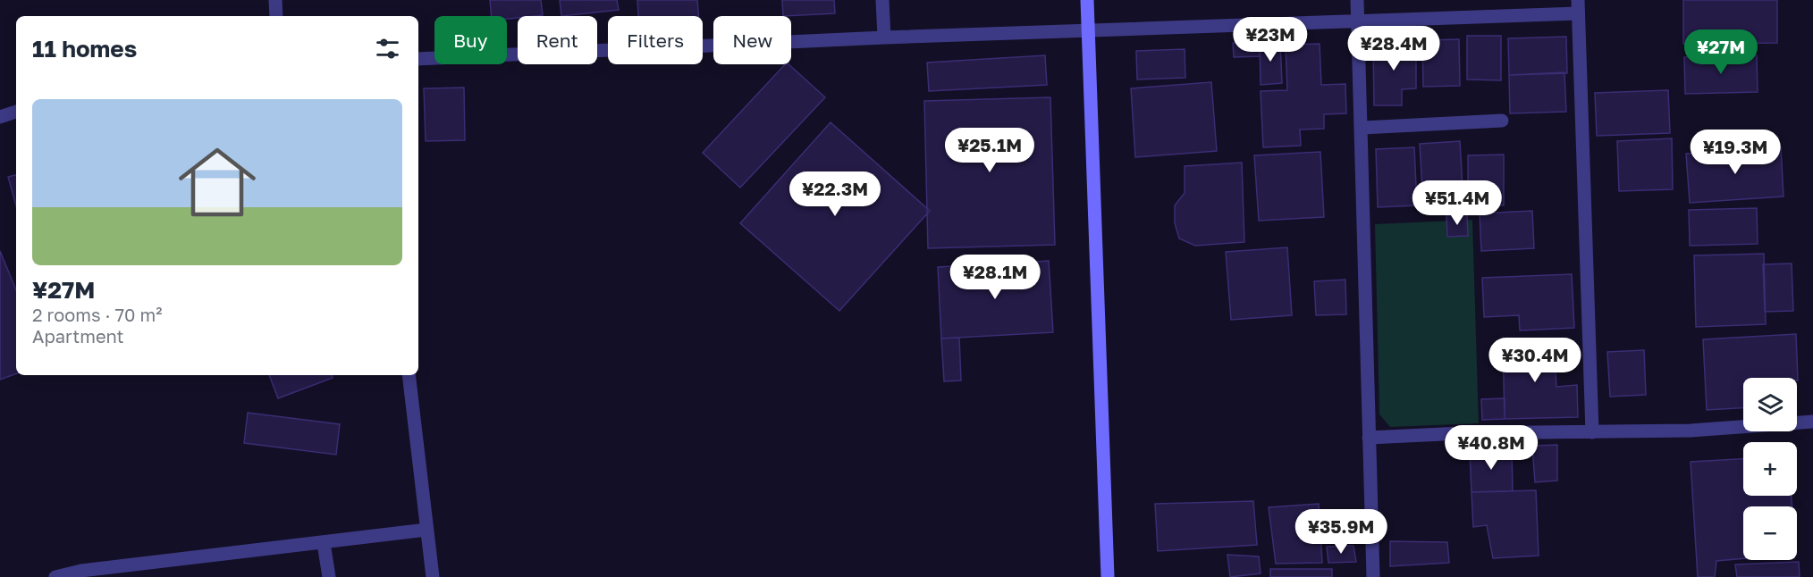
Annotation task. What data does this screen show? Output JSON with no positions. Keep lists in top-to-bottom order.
{
  "page": {
    "chip": [
      "Buy",
      "Rent",
      "Filters",
      "New"
    ],
    "heading": "11 homes",
    "price": [
      "¥23M",
      "¥28.4M",
      "¥27M",
      "¥25.1M",
      "¥19.3M",
      "¥22.3M",
      "¥51.4M",
      "¥28.1M",
      "¥30.4M",
      "¥40.8M",
      "¥35.9M"
    ],
    "list": [
      {
        "name": "¥27M",
        "note": "2 rooms · 70 m² · Apartment"
      }
    ],
    "map_buttons": ["+", "−"]
  }
}
